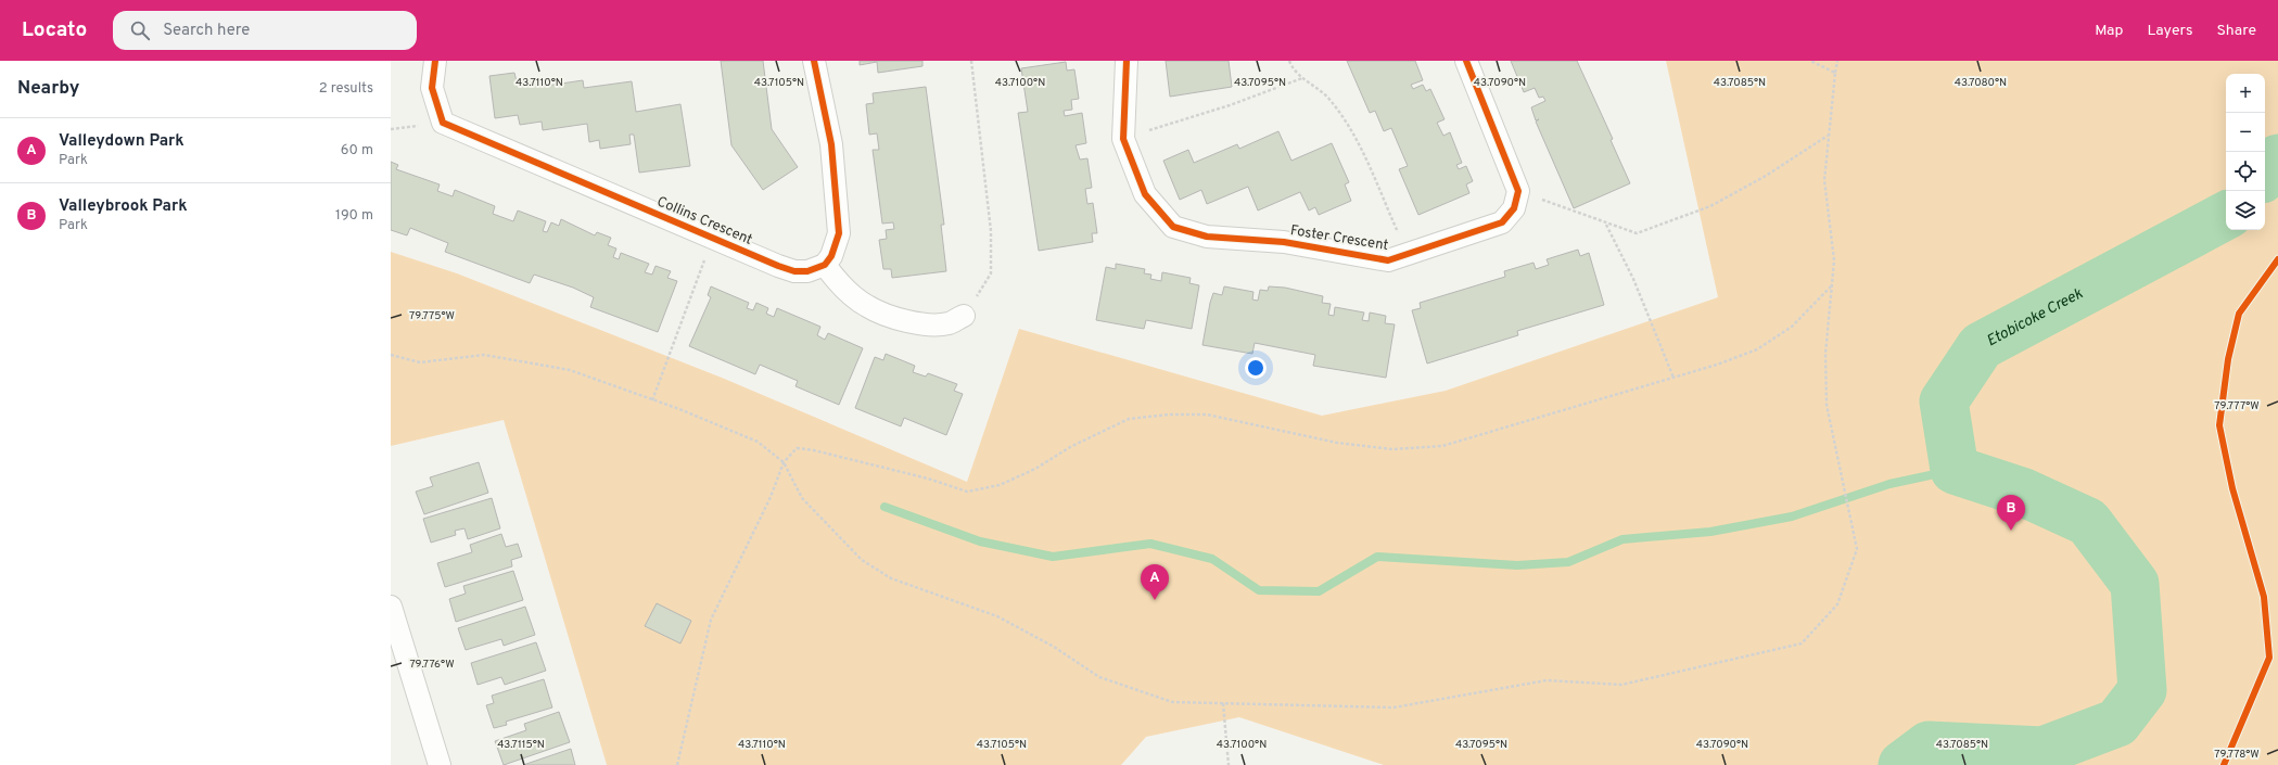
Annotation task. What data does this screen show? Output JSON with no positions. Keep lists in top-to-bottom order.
{
  "streets": {
    "street": ["Collins Crescent", "Foster Crescent"]
  },
  "water": ["Etobicoke Creek"],
  "page": {
    "header": "Locato",
    "search": "Search here",
    "nav": ["Map", "Layers", "Share"],
    "heading": ["Nearby", "2 results"],
    "map_buttons": ["+", "−"],
    "list": [
      {
        "mark": "A",
        "name": "Valleydown Park",
        "note": "Park",
        "value": "60 m"
      },
      {
        "mark": "B",
        "name": "Valleybrook Park",
        "note": "Park",
        "value": "190 m"
      }
    ],
    "pins": ["B", "A"]
  },
  "coordinates": [
    "43.7110°N",
    "43.7105°N",
    "43.7100°N",
    "43.7095°N",
    "43.7090°N",
    "43.7085°N",
    "43.7080°N",
    "79.775°W",
    "79.777°W",
    "79.776°W",
    "43.7115°N",
    "79.778°W"
  ]
}
